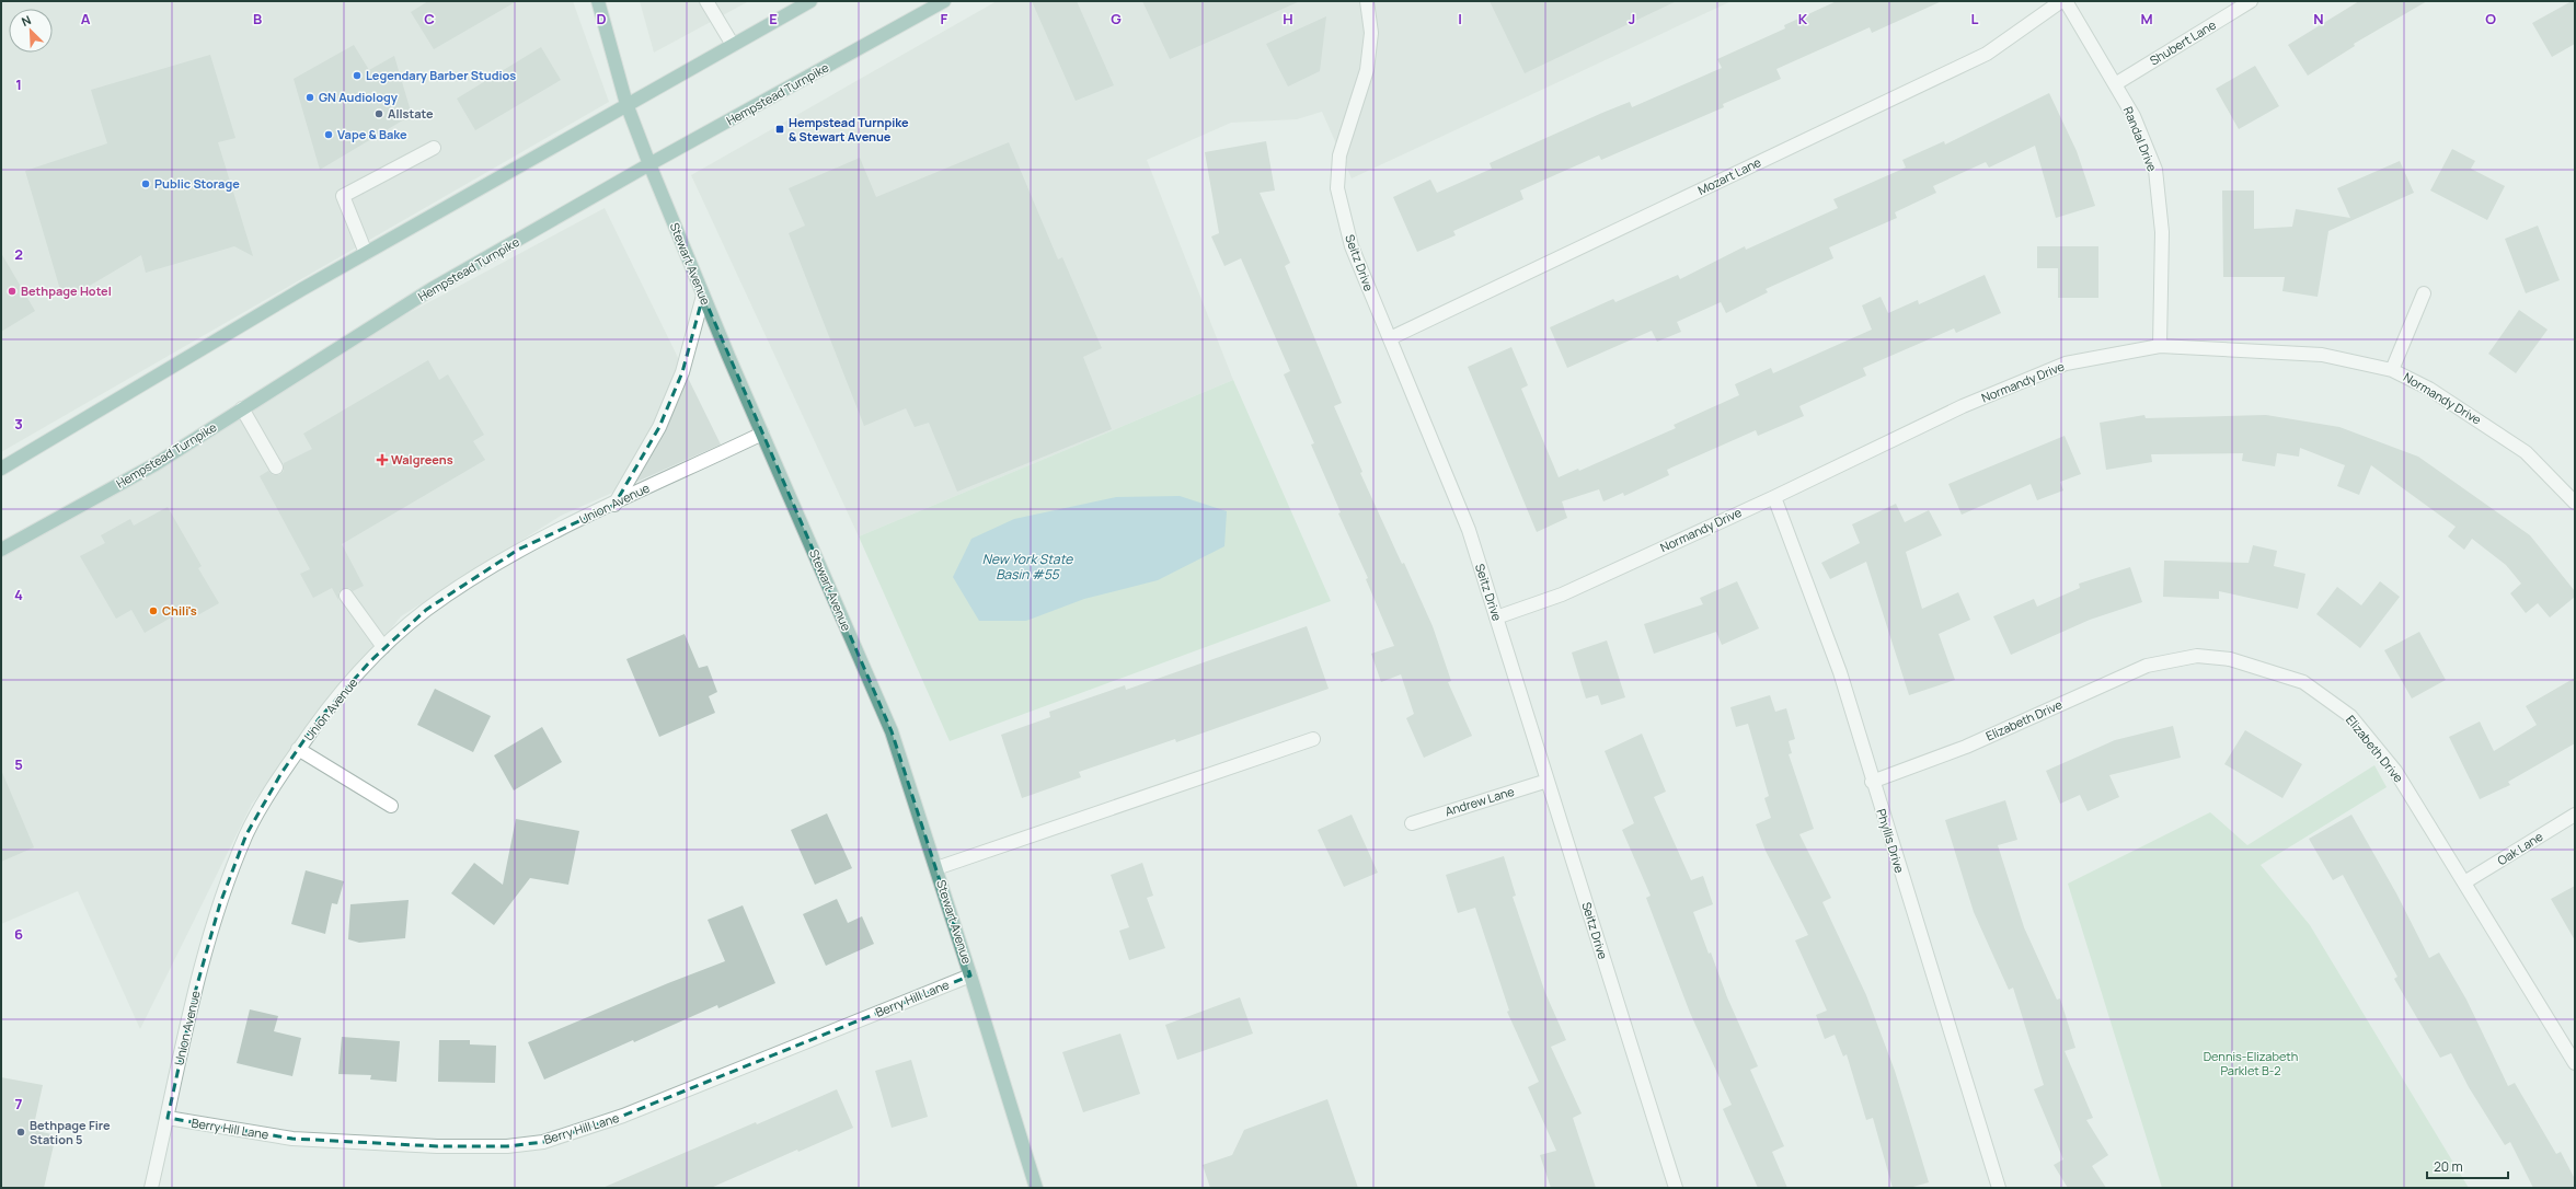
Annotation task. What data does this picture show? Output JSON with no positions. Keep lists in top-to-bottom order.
{
  "streets": {
    "main road": ["Hempstead Turnpike", "Stewart Avenue"],
    "street": [
      "Shubert Lane",
      "Randal Drive",
      "Mozart Lane",
      "Seitz Drive",
      "Normandy Drive",
      "Union Avenue",
      "Elizabeth Drive",
      "Andrew Lane",
      "Phyllis Drive",
      "Oak Lane",
      "Berry Hill Lane"
    ]
  },
  "crossings": [
    ["Shubert Lane", "Randal Drive"],
    ["Hempstead Turnpike", "Stewart Avenue"],
    ["Randal Drive", "Normandy Drive"],
    ["Mozart Lane", "Seitz Drive"],
    ["Seitz Drive", "Normandy Drive"],
    ["Seitz Drive", "Andrew Lane"],
    ["Stewart Avenue", "Union Avenue"],
    ["Stewart Avenue", "Berry Hill Lane"],
    ["Normandy Drive", "Phyllis Drive"],
    ["Union Avenue", "Berry Hill Lane"],
    ["Elizabeth Drive", "Phyllis Drive"],
    ["Elizabeth Drive", "Oak Lane"]
  ],
  "water": ["New York State Basin #55"],
  "parks": ["Dennis-Elizabeth Parklet B-2"],
  "places": {
    "other": [
      "Legendary Barber Studios",
      "GN Audiology",
      "Allstate",
      "Vape & Bake",
      "Public Storage",
      "Bethpage Hotel",
      "Chili's",
      "Bethpage Fire Station 5"
    ],
    "transit": ["Hempstead Turnpike & Stewart Avenue"],
    "health": ["Walgreens"]
  },
  "scale_bar": "20 m",
  "north": "top left",
  "grid": {
    "columns": [
      "A",
      "B",
      "C",
      "D",
      "E",
      "F",
      "G",
      "H",
      "I",
      "J",
      "K",
      "L",
      "M",
      "N",
      "O"
    ],
    "rows": [
      "1",
      "2",
      "3",
      "4",
      "5",
      "6",
      "7"
    ]
  }
}
